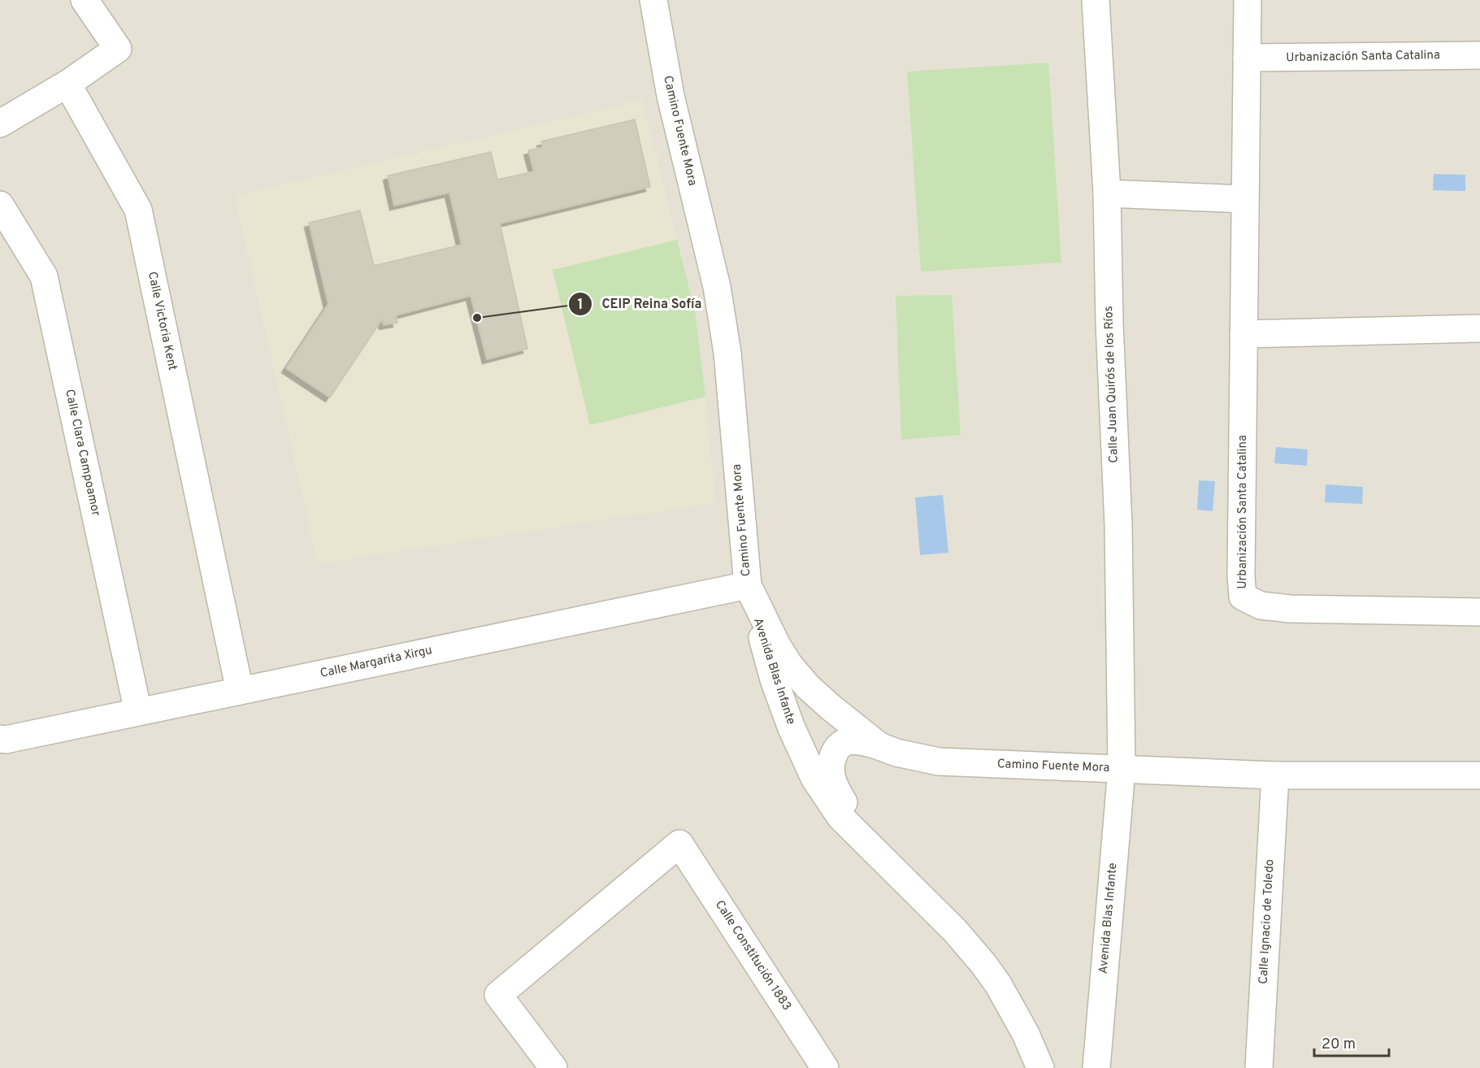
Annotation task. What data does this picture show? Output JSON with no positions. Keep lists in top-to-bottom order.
{
  "streets": {
    "street": [
      "Urbanización Santa Catalina",
      "Camino Fuente Mora",
      "Calle Victoria Kent",
      "Calle Juan Quirós de los Ríos",
      "Calle Clara Campoamor",
      "Calle Margarita Xirgu",
      "Avenida Blas Infante",
      "Calle Ignacio de Toledo",
      "Calle Constitución 1883"
    ]
  },
  "crossings": [
    ["Camino Fuente Mora", "Calle Juan Quirós de los Ríos"],
    ["Camino Fuente Mora", "Calle Margarita Xirgu"],
    ["Camino Fuente Mora", "Avenida Blas Infante"],
    ["Camino Fuente Mora", "Calle Ignacio de Toledo"],
    ["Calle Victoria Kent", "Calle Margarita Xirgu"],
    ["Calle Juan Quirós de los Ríos", "Avenida Blas Infante"],
    ["Calle Clara Campoamor", "Calle Margarita Xirgu"],
    ["Calle Margarita Xirgu", "Avenida Blas Infante"]
  ],
  "places": ["CEIP Reina Sofía"],
  "scale_bar": "20 m"
}
